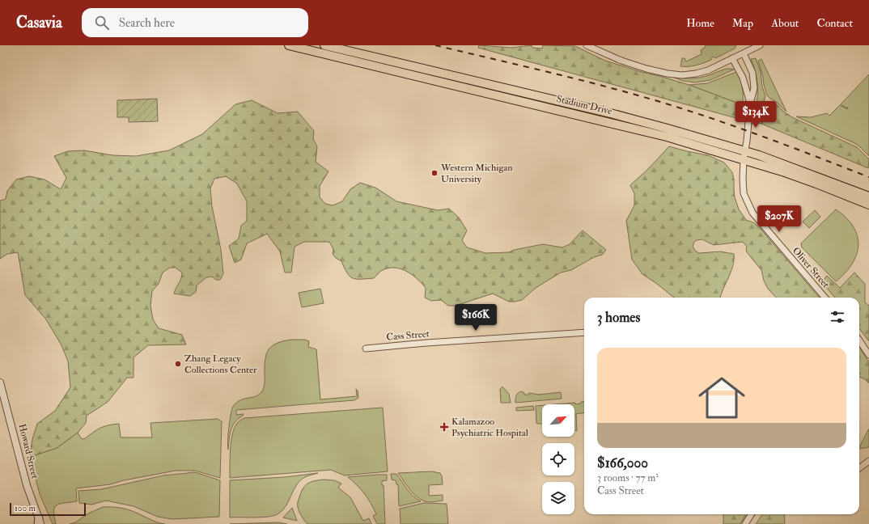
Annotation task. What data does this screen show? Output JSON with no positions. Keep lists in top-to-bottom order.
{
  "streets": {
    "main road": ["Stadium Drive"],
    "street": ["Oliver Street", "Cass Street", "Howard Street"]
  },
  "crossings": [
    ["Stadium Drive", "Oliver Street"]
  ],
  "places": {
    "other": ["Western Michigan University", "Zhang Legacy Collections Center"],
    "health": ["Kalamazoo Psychiatric Hospital"]
  },
  "scale_bar": "100 m",
  "north": "top right",
  "page": {
    "header": "Casavia",
    "search": "Search here",
    "nav": [
      "Home",
      "Map",
      "About",
      "Contact"
    ],
    "price": ["$134K", "$207K", "$166K"],
    "heading": "3 homes",
    "list": [
      {
        "name": "$166,000",
        "note": "3 rooms · 77 m² · Cass Street"
      }
    ],
    "scale": "100 m"
  }
}
